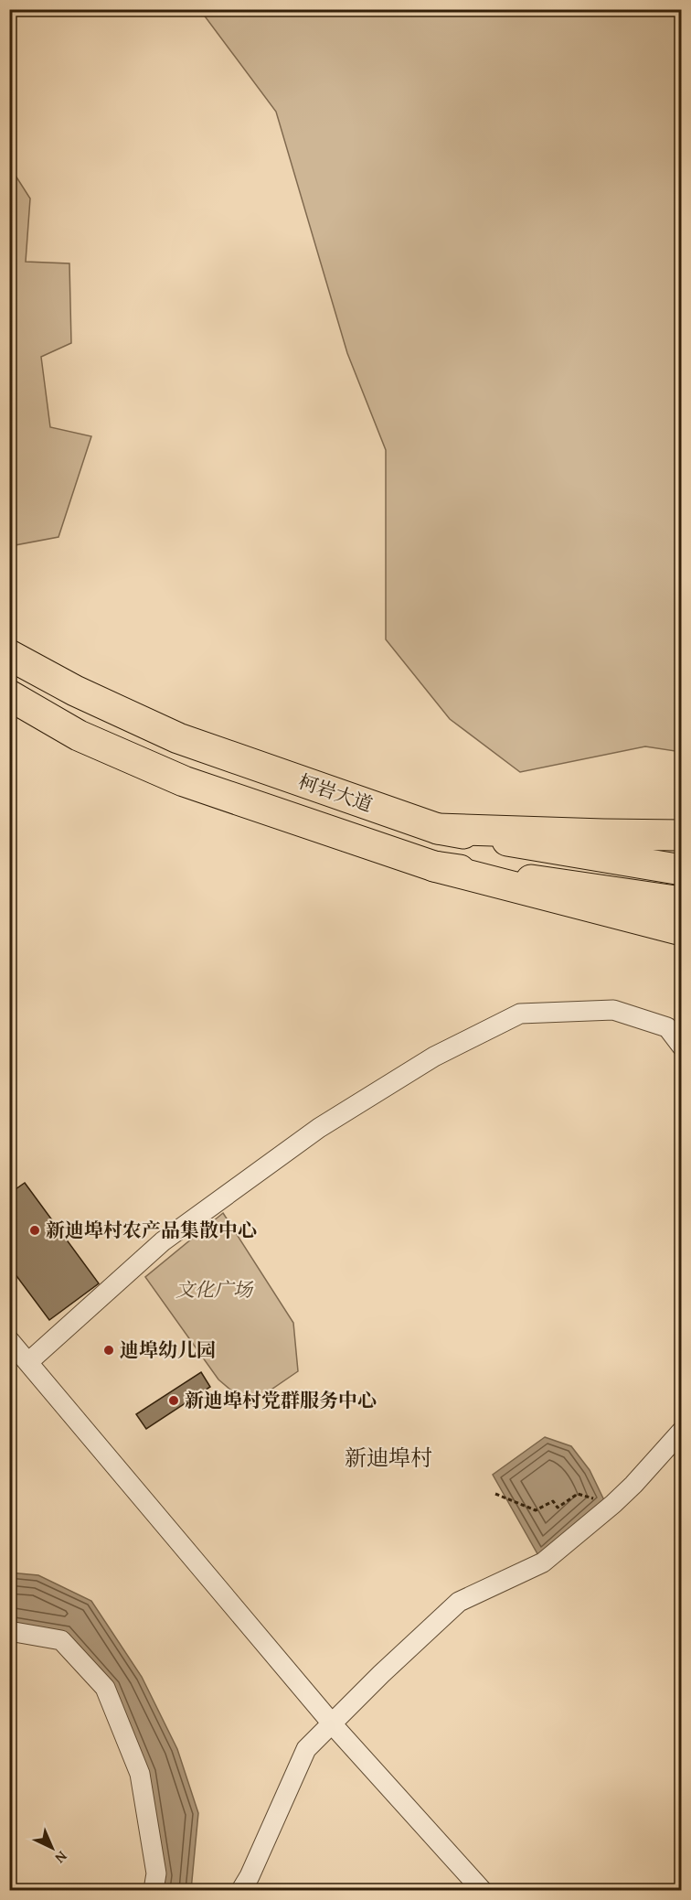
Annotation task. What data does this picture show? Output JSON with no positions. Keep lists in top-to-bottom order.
{
  "streets": {
    "main road": ["柯岩大道"]
  },
  "districts": ["新迪埠村"],
  "parks": ["文化广场"],
  "places": ["新迪埠村农产品集散中心", "迪埠幼儿园", "新迪埠村党群服务中心"],
  "north": "bottom right"
}
